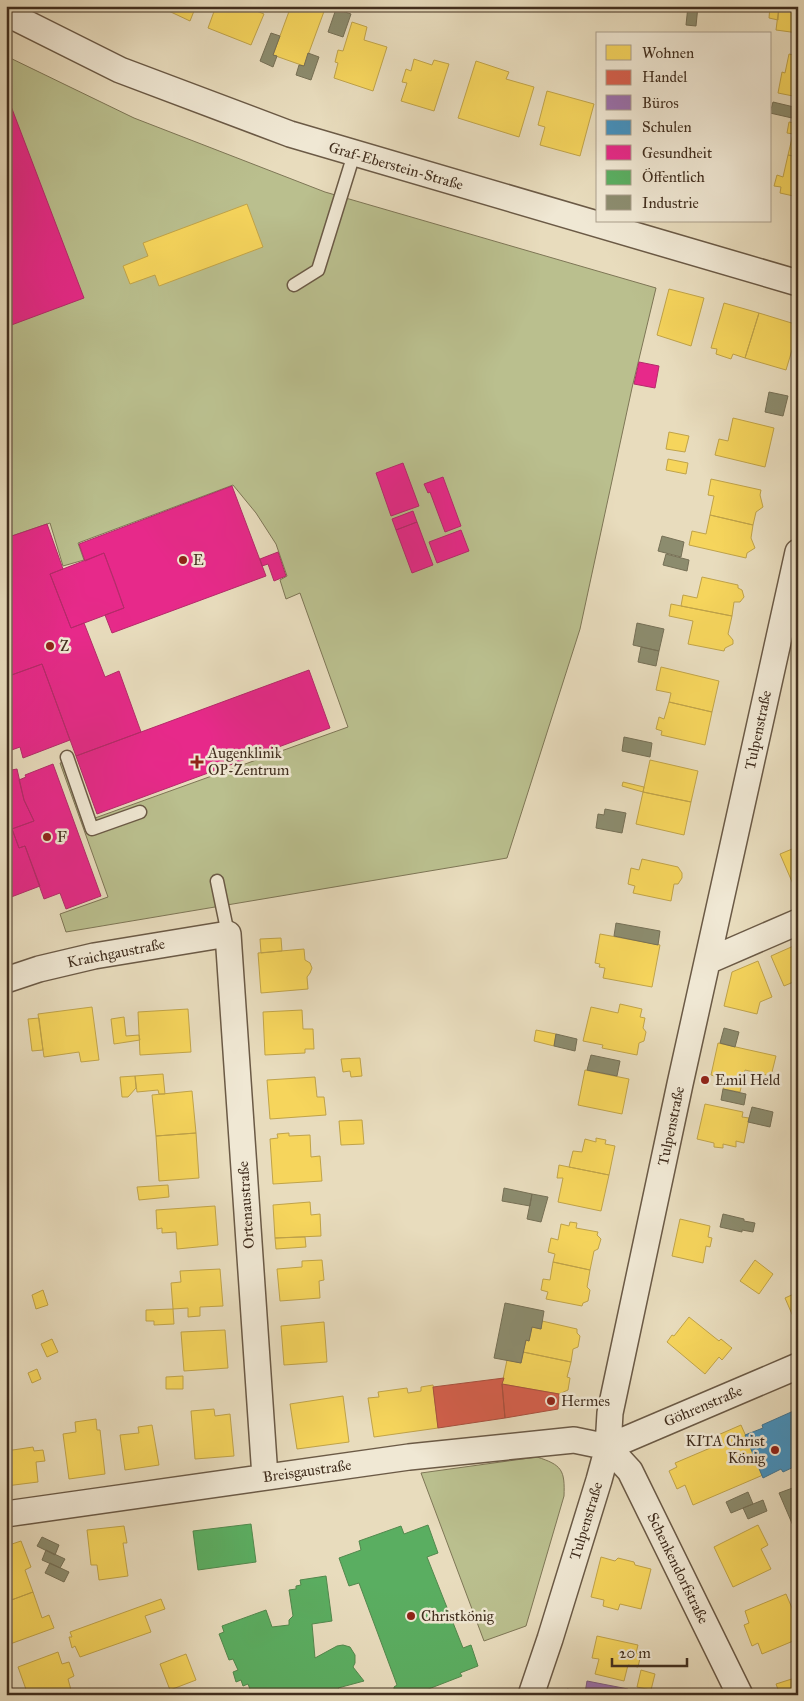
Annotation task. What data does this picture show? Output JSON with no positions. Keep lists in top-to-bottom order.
{
  "streets": {
    "street": [
      "Graf-Eberstein-Straße",
      "Tulpenstraße",
      "Kraichgaustraße",
      "Ortenaustraße",
      "Göhrenstraße",
      "Breisgaustraße",
      "Schenkendorfstraße"
    ]
  },
  "crossings": [
    ["Tulpenstraße", "Göhrenstraße"],
    ["Tulpenstraße", "Breisgaustraße"],
    ["Tulpenstraße", "Schenkendorfstraße"],
    ["Kraichgaustraße", "Ortenaustraße"],
    ["Ortenaustraße", "Breisgaustraße"],
    ["Göhrenstraße", "Breisgaustraße"],
    ["Göhrenstraße", "Schenkendorfstraße"],
    ["Breisgaustraße", "Schenkendorfstraße"]
  ],
  "places": {
    "other": [
      "E",
      "Z",
      "F",
      "Emil Held",
      "Hermes",
      "KITA Christ König",
      "Christkönig"
    ],
    "health": ["Augenklinik OP-Zentrum"]
  },
  "legend": [
    "Wohnen",
    "Handel",
    "Büros",
    "Schulen",
    "Gesundheit",
    "Öffentlich",
    "Industrie"
  ],
  "scale_bar": "20 m"
}
